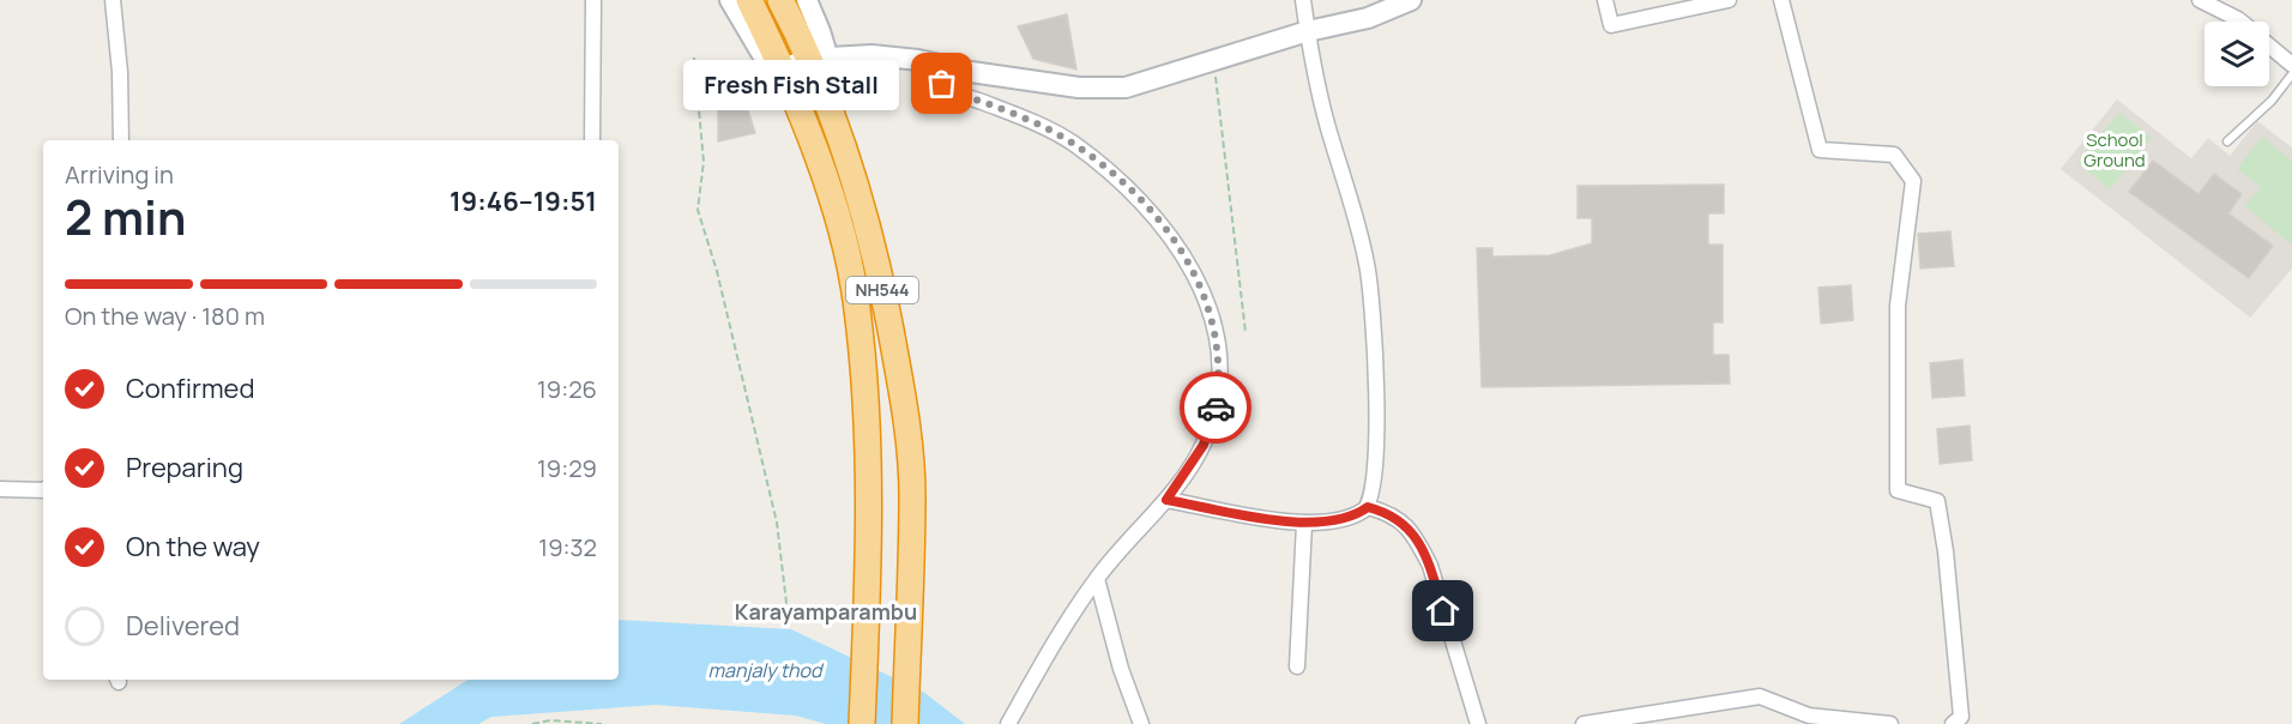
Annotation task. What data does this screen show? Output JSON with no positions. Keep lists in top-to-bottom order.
{
  "streets": {
    "highway": ["NH544"]
  },
  "districts": ["Karayamparambu"],
  "water": ["manjaly thod"],
  "parks": ["School Ground"],
  "places": ["Fresh Fish Stall"],
  "page": {
    "bubble": "Fresh Fish Stall",
    "heading": ["2 min", "Arriving in", "19:46–19:51"],
    "bar": "On the way · 180 m",
    "list": [
      ["Confirmed", "19:26"],
      ["Preparing", "19:29"],
      ["On the way", "19:32"],
      "Delivered"
    ]
  }
}
